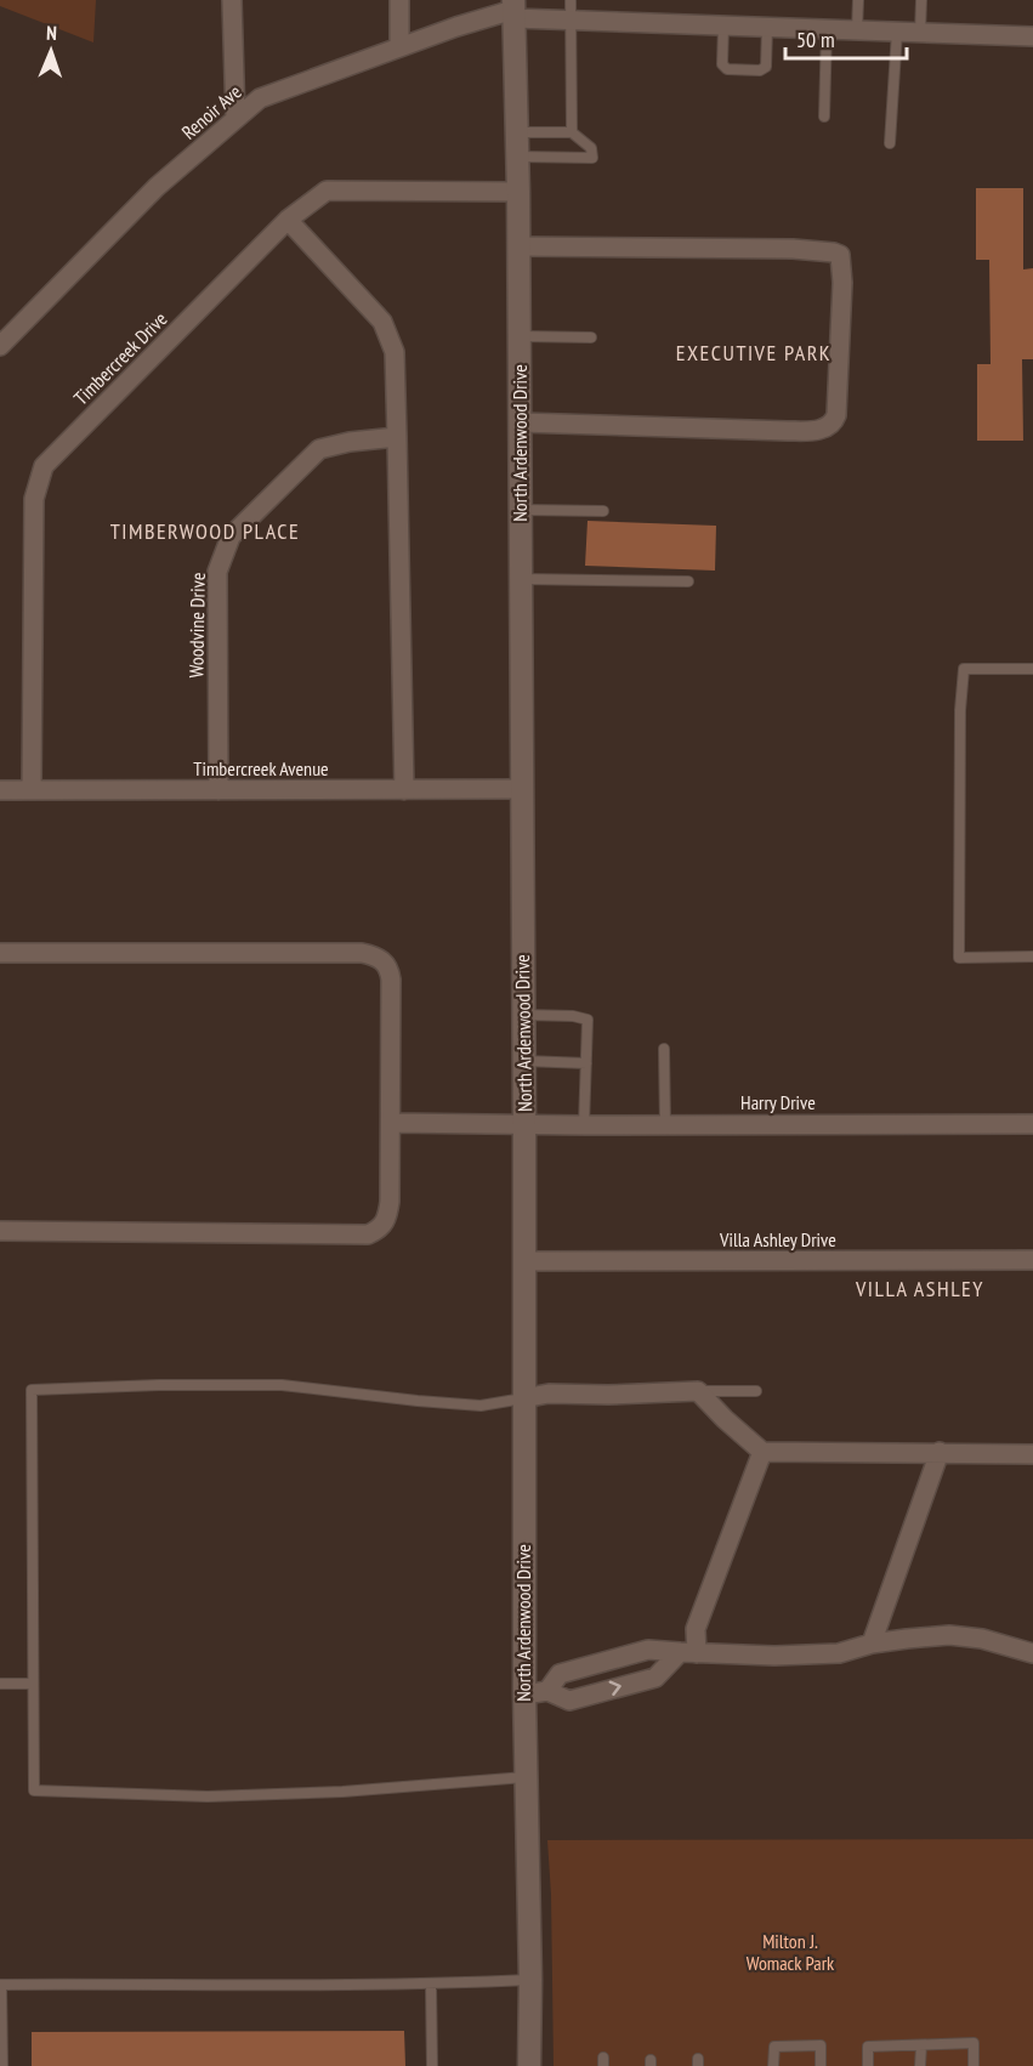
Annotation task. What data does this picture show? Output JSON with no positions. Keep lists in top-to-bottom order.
{
  "streets": {
    "street": [
      "Renoir Ave",
      "Timbercreek Drive",
      "North Ardenwood Drive",
      "Woodvine Drive",
      "Timbercreek Avenue",
      "Harry Drive",
      "Villa Ashley Drive"
    ]
  },
  "crossings": [
    ["Renoir Ave", "North Ardenwood Drive"],
    ["Timbercreek Drive", "North Ardenwood Drive"],
    ["Timbercreek Drive", "Timbercreek Avenue"],
    ["North Ardenwood Drive", "Timbercreek Avenue"],
    ["North Ardenwood Drive", "Harry Drive"],
    ["North Ardenwood Drive", "Villa Ashley Drive"],
    ["Woodvine Drive", "Timbercreek Avenue"]
  ],
  "districts": ["EXECUTIVE PARK", "TIMBERWOOD PLACE", "VILLA ASHLEY"],
  "parks": ["Milton J. Womack Park"],
  "scale_bar": "50 m",
  "north": "top"
}
